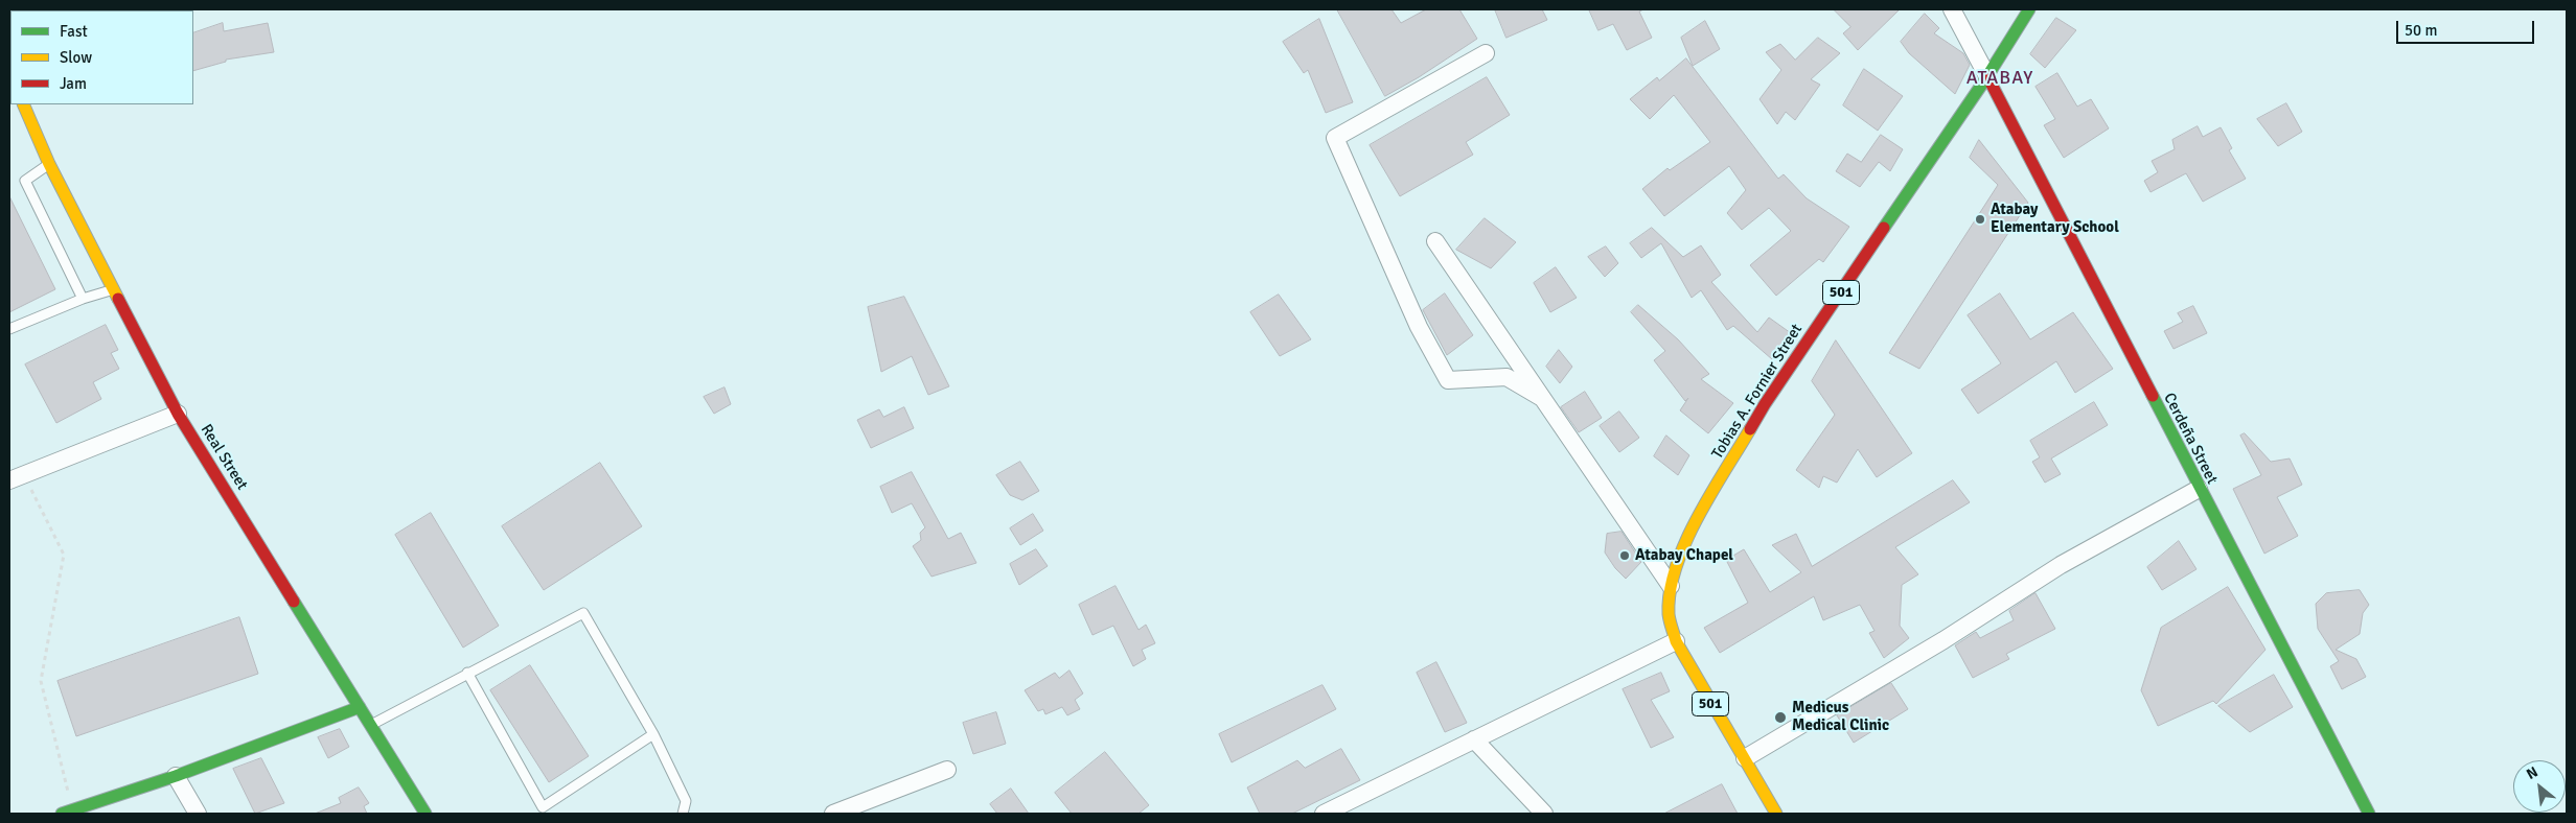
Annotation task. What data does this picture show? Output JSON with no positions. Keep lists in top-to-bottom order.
{
  "streets": {
    "main road": [
      "501",
      "Tobias A. Fornier Street",
      "Cerdeña Street",
      "Real Street"
    ]
  },
  "crossings": [
    ["Tobias A. Fornier Street", "Cerdeña Street"]
  ],
  "districts": ["ATABAY"],
  "places": ["Atabay Elementary School", "Atabay Chapel", "Medicus Medical Clinic"],
  "legend": ["Fast", "Slow", "Jam"],
  "scale_bar": "50 m",
  "north": "top left"
}
